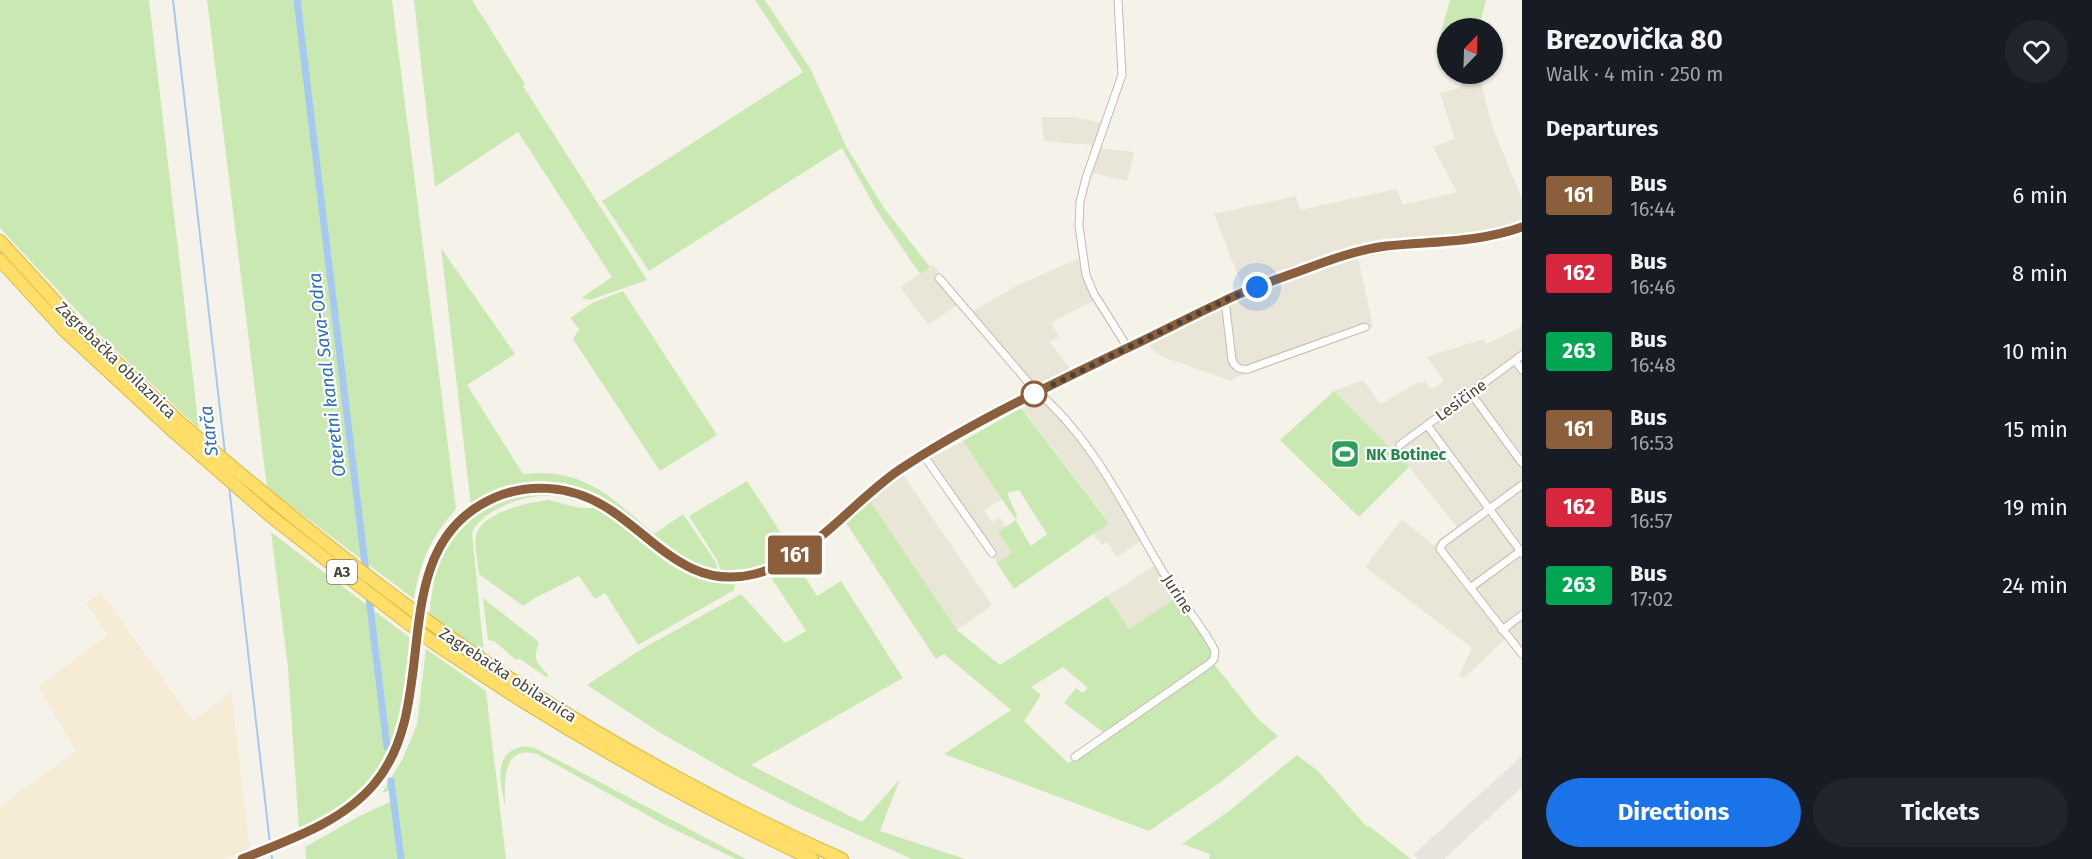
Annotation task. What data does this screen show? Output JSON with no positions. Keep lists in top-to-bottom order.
{
  "streets": {
    "highway": ["Zagrebačka obilaznica", "A3"],
    "street": ["Lesičine", "Jurine"]
  },
  "water": ["Oteretni kanal Sava-Odra", "Starča"],
  "places": {
    "sports": ["NK Botinec"]
  },
  "lines": ["bus line 161"],
  "north": "top right",
  "page": {
    "on_map": "161",
    "heading": [
      ["Brezovička 80", "Walk · 4 min · 250 m"],
      "Departures"
    ],
    "list": [
      {
        "mark": "161",
        "name": "Bus",
        "note": "16:44",
        "value": "6 min"
      },
      {
        "mark": "162",
        "name": "Bus",
        "note": "16:46",
        "value": "8 min"
      },
      {
        "mark": "263",
        "name": "Bus",
        "note": "16:48",
        "value": "10 min"
      },
      {
        "mark": "161",
        "name": "Bus",
        "note": "16:53",
        "value": "15 min"
      },
      {
        "mark": "162",
        "name": "Bus",
        "note": "16:57",
        "value": "19 min"
      },
      {
        "mark": "263",
        "name": "Bus",
        "note": "17:02",
        "value": "24 min"
      }
    ],
    "buttons": ["Directions", "Tickets"]
  }
}
